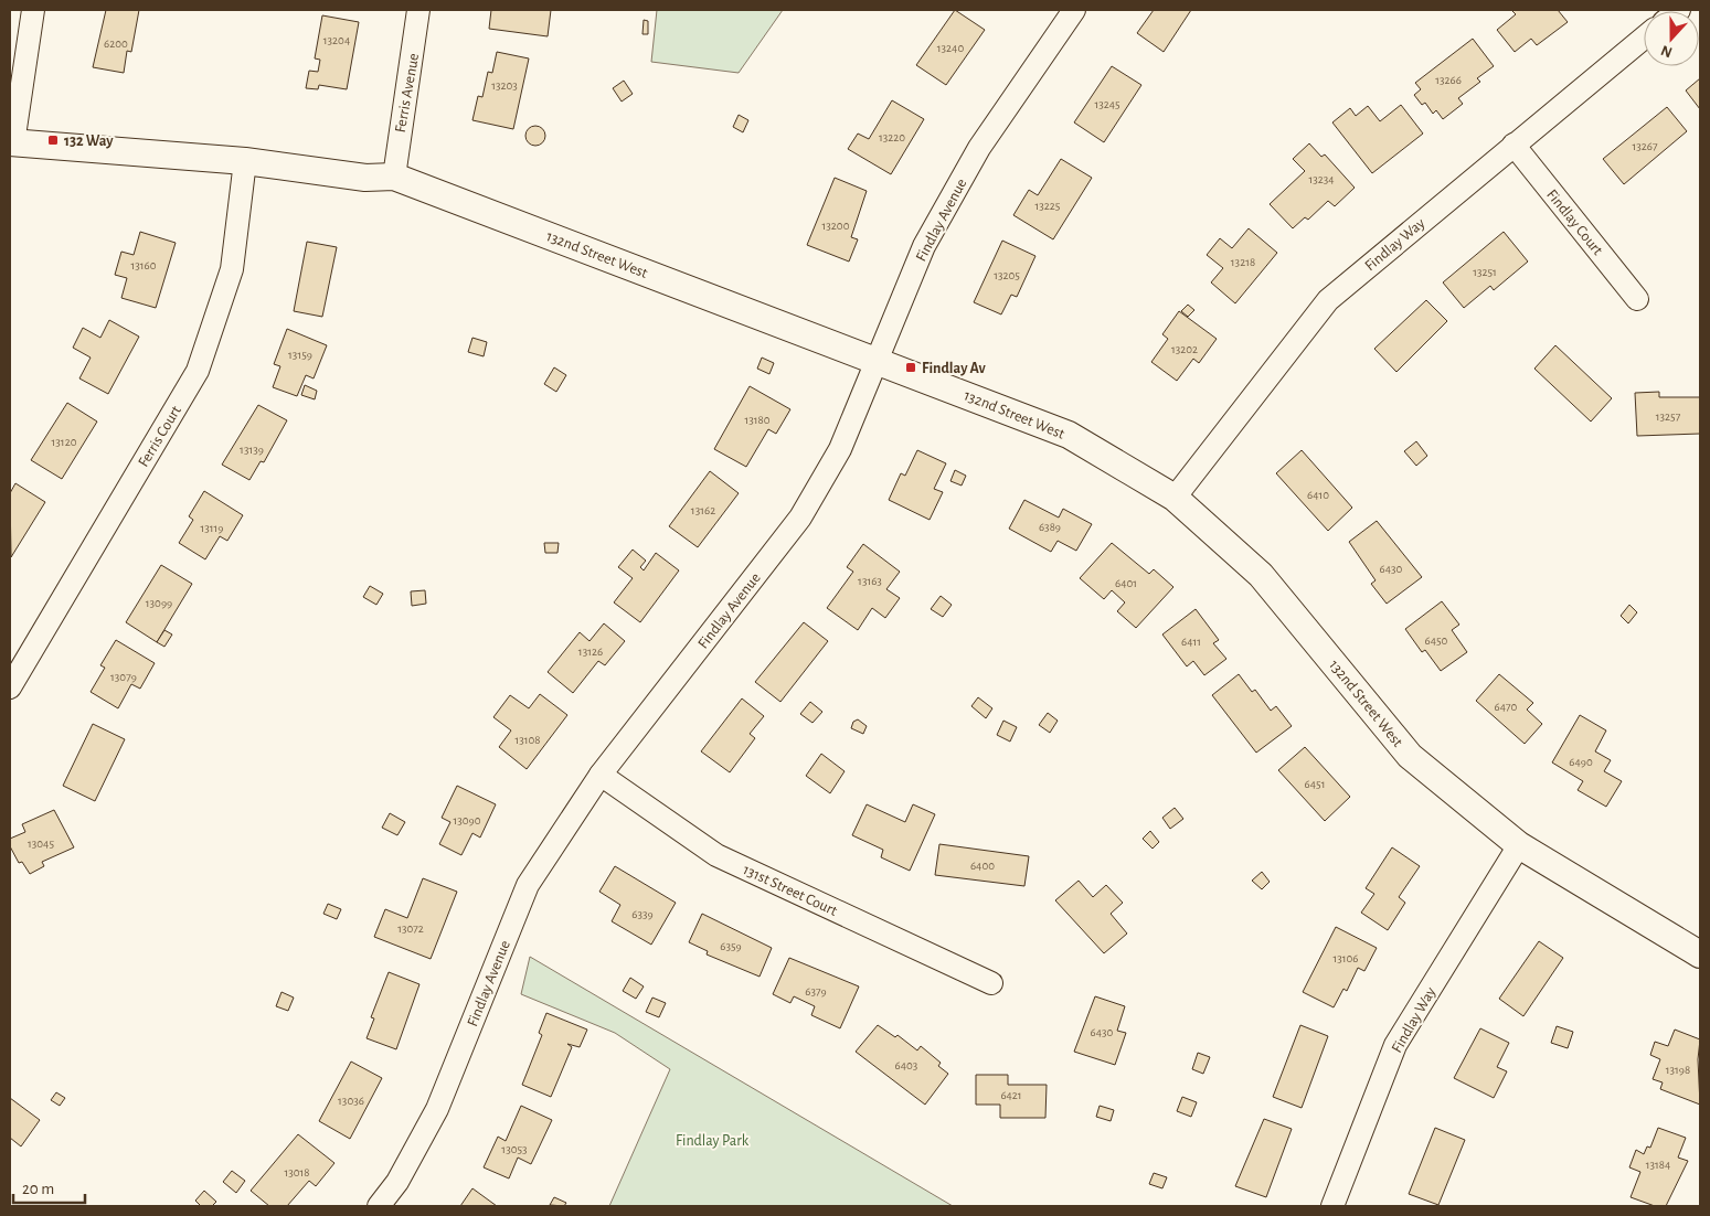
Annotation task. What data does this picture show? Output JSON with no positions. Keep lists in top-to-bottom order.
{
  "streets": {
    "street": [
      "Ferris Avenue",
      "Findlay Avenue",
      "Findlay Court",
      "Findlay Way",
      "132nd Street West",
      "Ferris Court",
      "131st Street Court"
    ]
  },
  "crossings": [
    ["Ferris Avenue", "132nd Street West"],
    ["Findlay Avenue", "132nd Street West"],
    ["Findlay Avenue", "131st Street Court"],
    ["Findlay Court", "Findlay Way"],
    ["Findlay Way", "132nd Street West"],
    ["132nd Street West", "Ferris Court"]
  ],
  "parks": ["Findlay Park"],
  "places": {
    "transit": ["132 Way", "Findlay Av"]
  },
  "house_numbers": [
    "13204",
    "6200",
    "13240",
    "13266",
    "13203",
    "13245",
    "13220",
    "13267",
    "13234",
    "13225",
    "13200",
    "13218",
    "13160",
    "13251",
    "13205",
    "13202",
    "13159",
    "13257",
    "13180",
    "13120",
    "13139",
    "6410",
    "13162",
    "6389",
    "13119",
    "6430",
    "13163",
    "6401",
    "13099",
    "6450",
    "6411",
    "13126",
    "13079",
    "6470",
    "13108",
    "6490",
    "6451",
    "13090",
    "13045",
    "6400",
    "6339",
    "13072",
    "6359",
    "13106",
    "6379",
    "6430",
    "6403",
    "13198",
    "6421",
    "13036",
    "13053",
    "13184",
    "13018"
  ],
  "scale_bar": "20 m",
  "north": "bottom"
}
